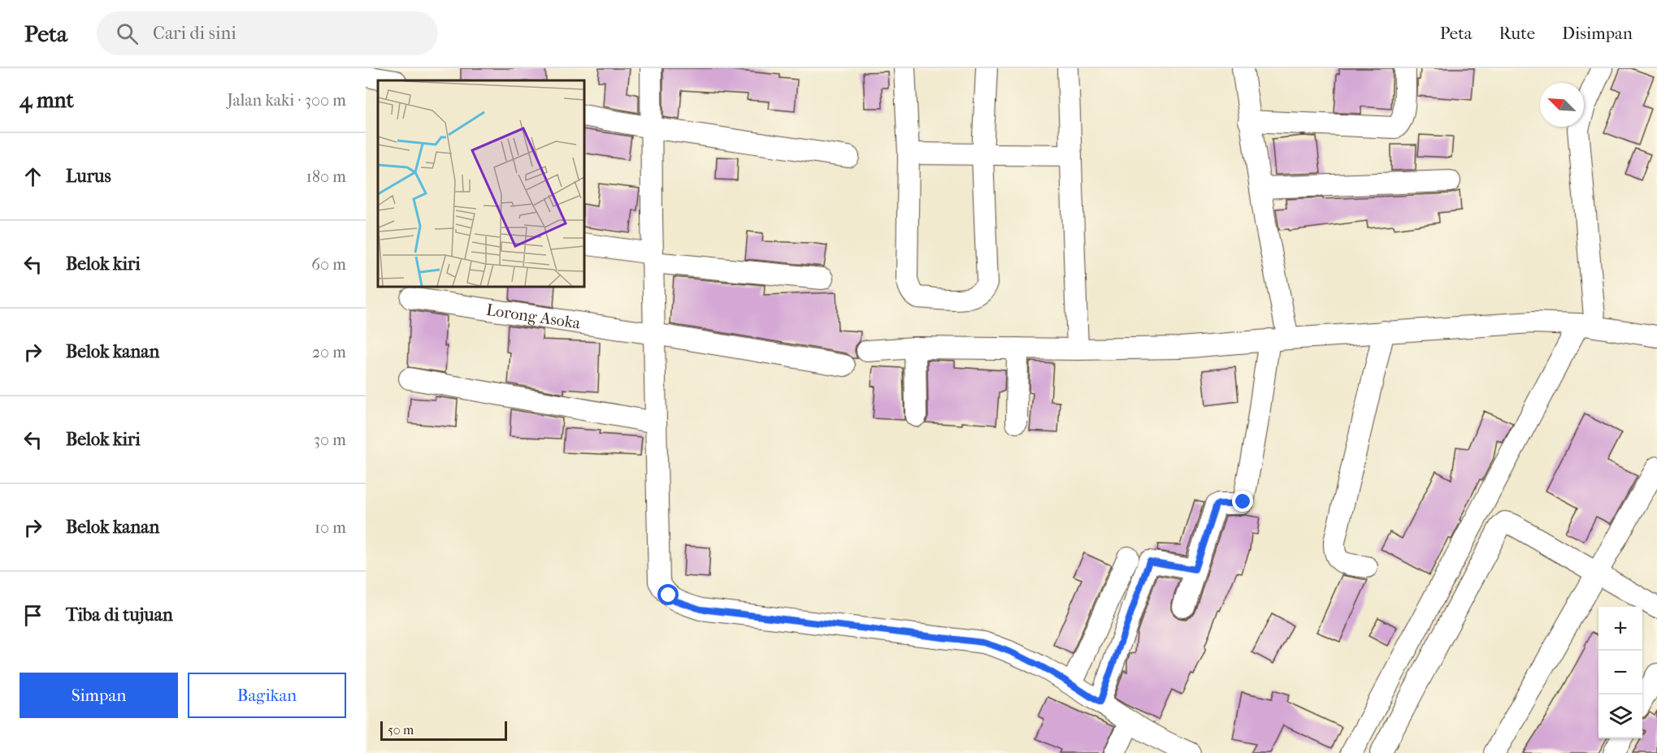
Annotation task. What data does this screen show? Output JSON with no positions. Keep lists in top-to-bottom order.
{
  "streets": {
    "street": ["Lorong Asoka"]
  },
  "scale_bar": "50 m",
  "north": "top left",
  "page": {
    "header": "Peta",
    "search": "Cari di sini",
    "nav": ["Peta", "Rute", "Disimpan"],
    "heading": ["4 mnt", "Jalan kaki · 300 m"],
    "list": [
      ["Lurus", "180 m"],
      ["Belok kiri", "60 m"],
      ["Belok kanan", "20 m"],
      ["Belok kiri", "30 m"],
      ["Belok kanan", "10 m"],
      "Tiba di tujuan"
    ],
    "map_buttons": ["+", "−"],
    "buttons": ["Simpan", "Bagikan"],
    "scale": "50 m"
  }
}
